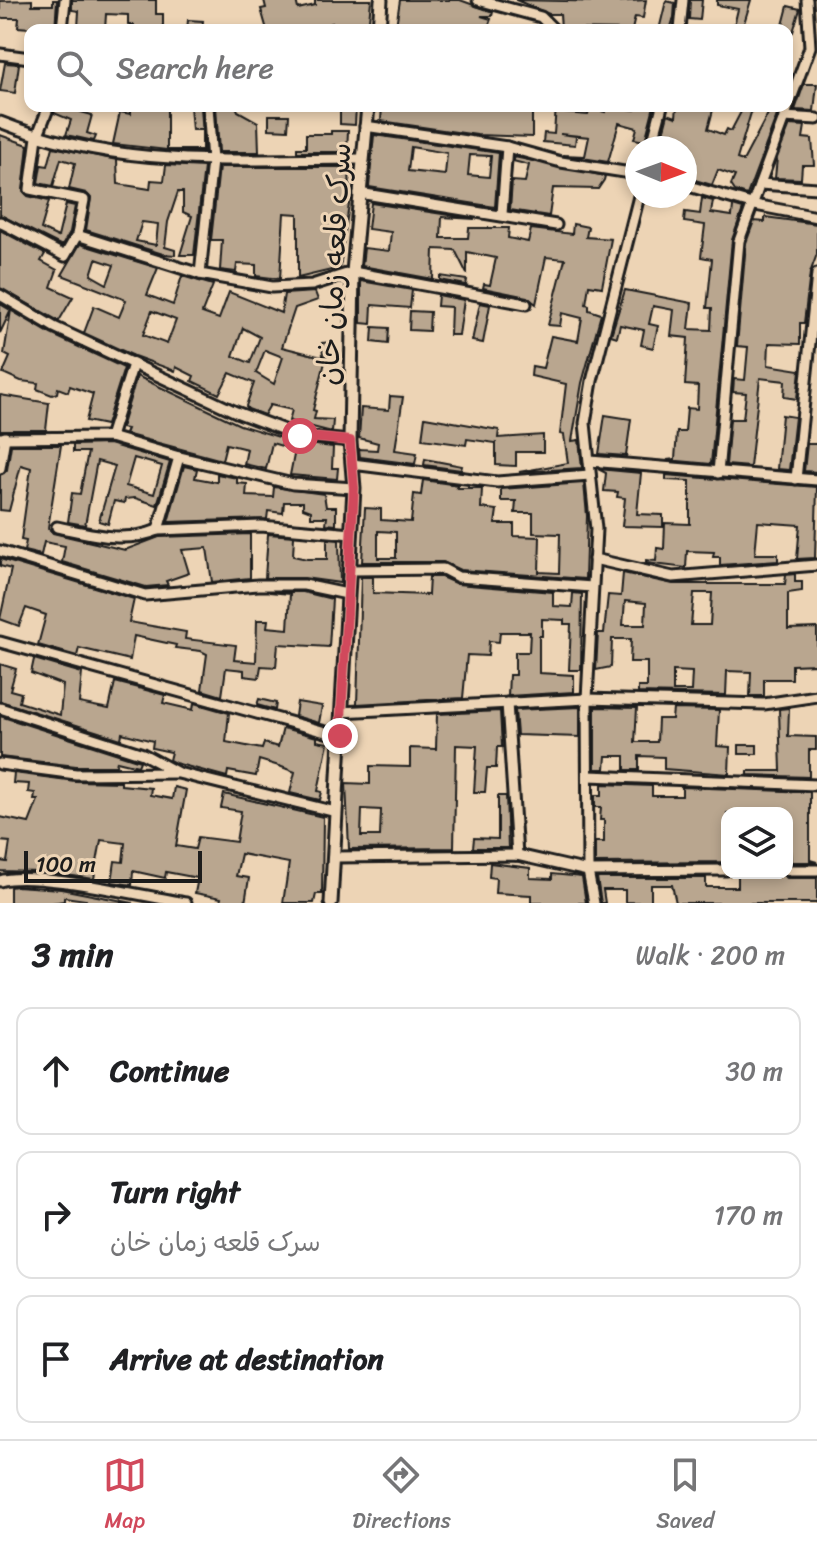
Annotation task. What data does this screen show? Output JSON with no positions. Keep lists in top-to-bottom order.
{
  "streets": {
    "street": ["سرک قلعه زمان خان"]
  },
  "scale_bar": "100 m",
  "north": "right",
  "page": {
    "search": "Search here",
    "scale": "100 m",
    "heading": ["3 min", "Walk · 200 m"],
    "list": [
      ["Continue", "30 m"],
      ["Turn right", "سرک قلعه زمان خان", "170 m"],
      "Arrive at destination"
    ],
    "nav": ["Map", "Directions", "Saved"]
  }
}
